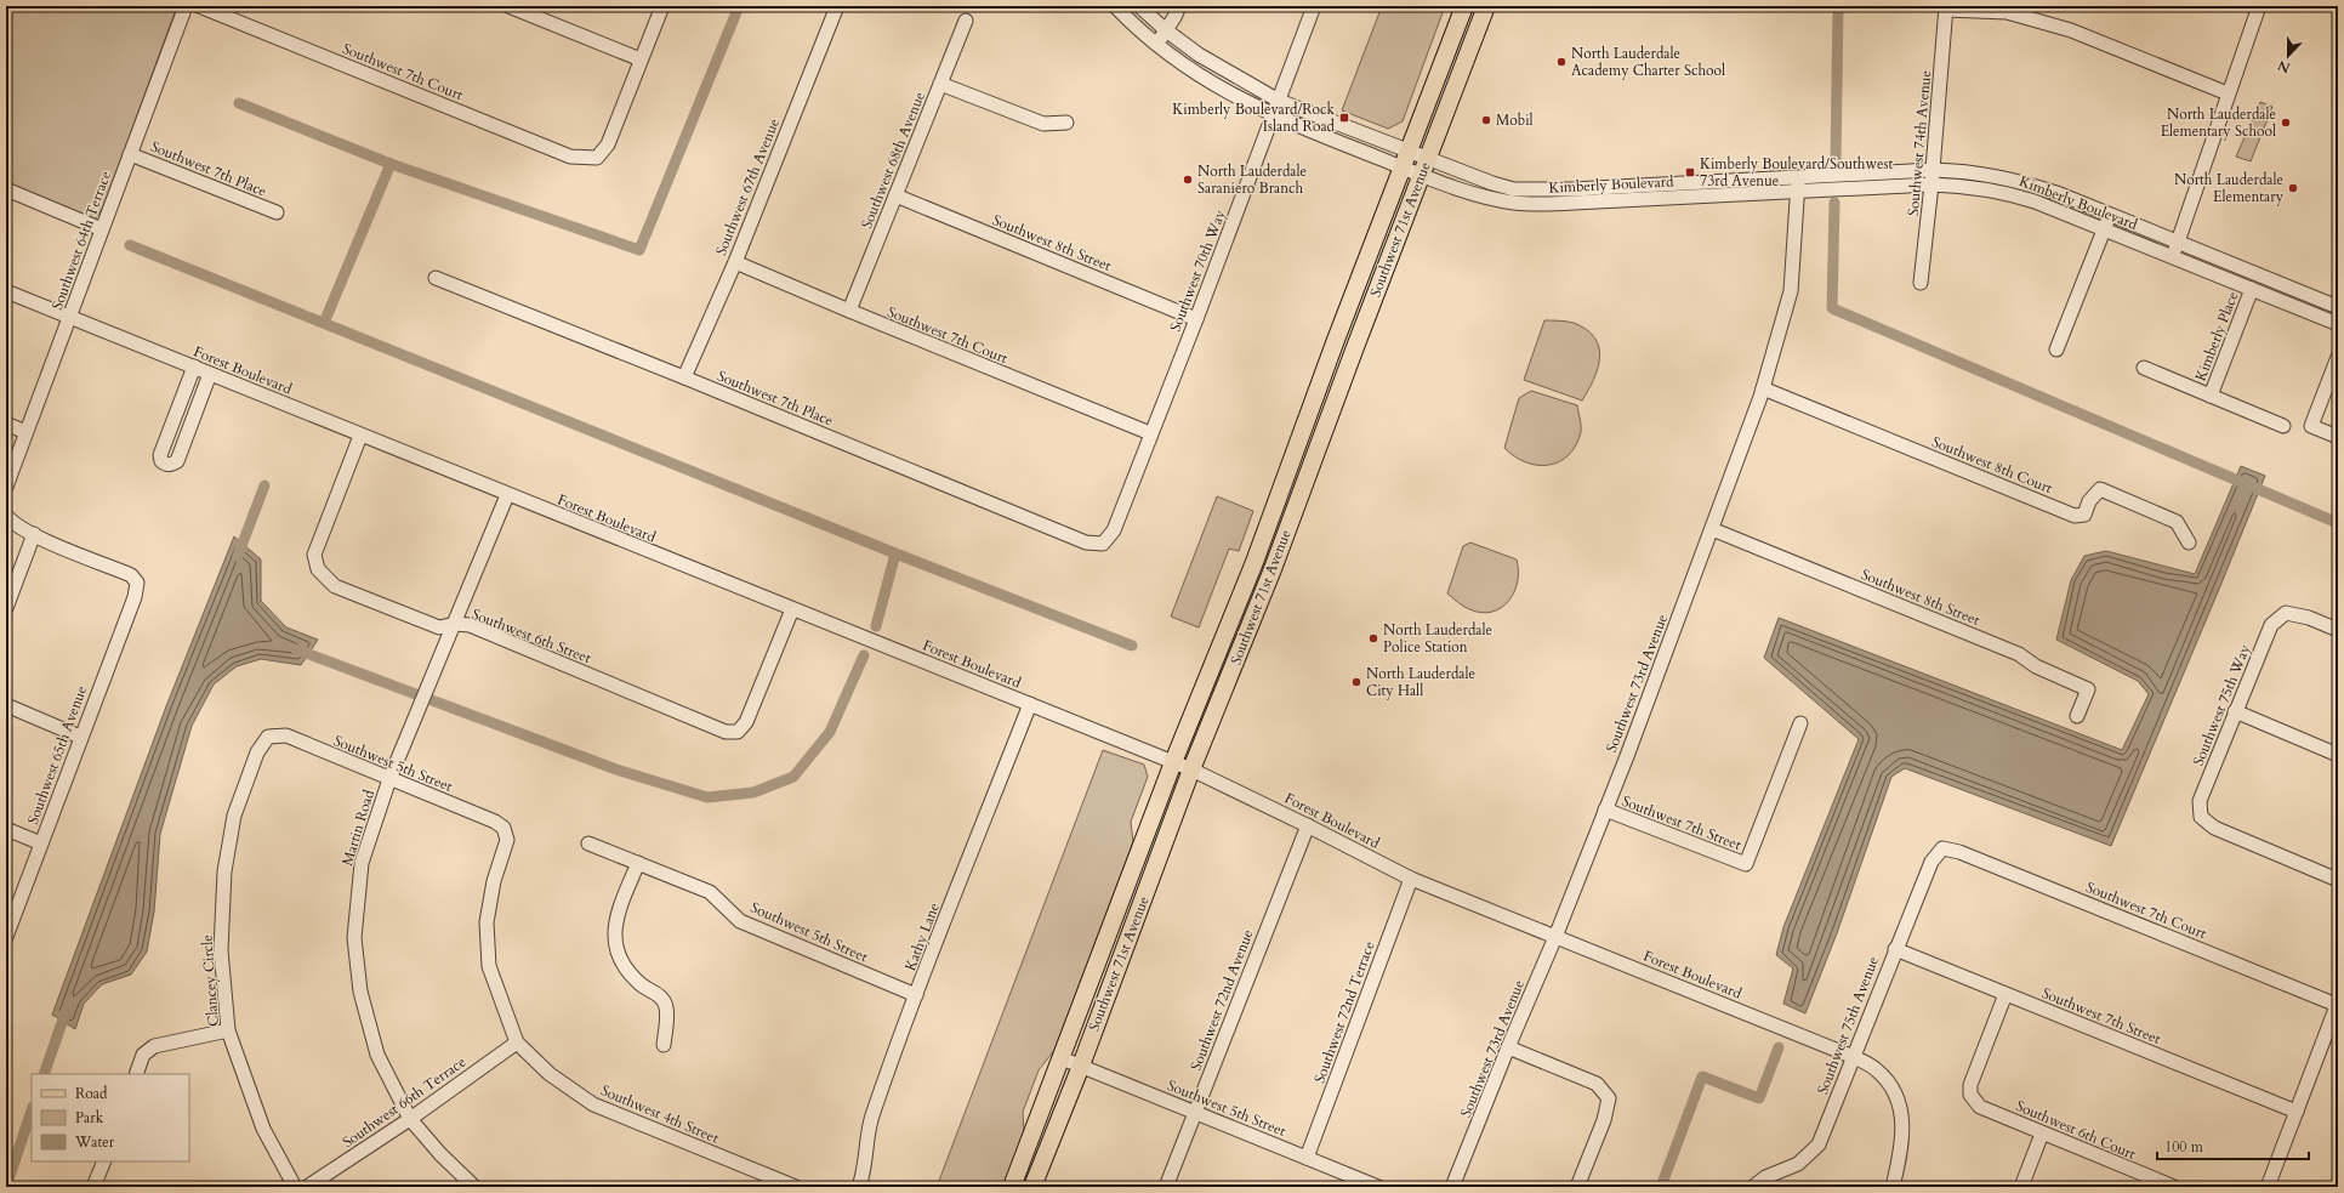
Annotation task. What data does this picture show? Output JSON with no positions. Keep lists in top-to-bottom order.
{
  "streets": {
    "main road": ["Southwest 71st Avenue"],
    "street": [
      "Southwest 7th Court",
      "Southwest 74th Avenue",
      "Southwest 68th Avenue",
      "Southwest 7th Place",
      "Kimberly Boulevard",
      "Southwest 67th Avenue",
      "Southwest 64th Terrace",
      "Southwest 8th Street",
      "Southwest 70th Way",
      "Kimberly Place",
      "Forest Boulevard",
      "Southwest 8th Court",
      "Southwest 6th Street",
      "Southwest 73rd Avenue",
      "Southwest 75th Way",
      "Southwest 65th Avenue",
      "Southwest 5th Street",
      "Southwest 7th Street",
      "Martin Road",
      "Kathy Lane",
      "Clancey Circle",
      "Southwest 72nd Avenue",
      "Southwest 72nd Terrace",
      "Southwest 75th Avenue",
      "Southwest 66th Terrace",
      "Southwest 4th Street",
      "Southwest 6th Court"
    ]
  },
  "crossings": [
    ["Southwest 7th Court", "Southwest 68th Avenue"],
    ["Southwest 7th Court", "Southwest 67th Avenue"],
    ["Southwest 7th Court", "Southwest 70th Way"],
    ["Southwest 7th Court", "Southwest 75th Avenue"],
    ["Southwest 74th Avenue", "Kimberly Boulevard"],
    ["Southwest 68th Avenue", "Southwest 8th Street"],
    ["Southwest 7th Place", "Southwest 67th Avenue"],
    ["Southwest 7th Place", "Southwest 64th Terrace"],
    ["Southwest 7th Place", "Southwest 70th Way"],
    ["Kimberly Boulevard", "Southwest 71st Avenue"],
    ["Kimberly Boulevard", "Southwest 70th Way"],
    ["Kimberly Boulevard", "Kimberly Place"],
    ["Kimberly Boulevard", "Southwest 73rd Avenue"],
    ["Southwest 71st Avenue", "Forest Boulevard"],
    ["Southwest 71st Avenue", "Southwest 5th Street"],
    ["Southwest 64th Terrace", "Forest Boulevard"],
    ["Southwest 8th Street", "Southwest 70th Way"],
    ["Southwest 8th Street", "Southwest 73rd Avenue"],
    ["Forest Boulevard", "Southwest 6th Street"],
    ["Forest Boulevard", "Southwest 73rd Avenue"],
    ["Forest Boulevard", "Martin Road"],
    ["Forest Boulevard", "Kathy Lane"],
    ["Forest Boulevard", "Southwest 72nd Avenue"],
    ["Forest Boulevard", "Southwest 72nd Terrace"],
    ["Forest Boulevard", "Southwest 75th Avenue"],
    ["Southwest 8th Court", "Southwest 73rd Avenue"],
    ["Southwest 6th Street", "Martin Road"],
    ["Southwest 73rd Avenue", "Southwest 7th Street"],
    ["Southwest 5th Street", "Martin Road"],
    ["Southwest 5th Street", "Kathy Lane"],
    ["Southwest 5th Street", "Clancey Circle"],
    ["Southwest 5th Street", "Southwest 72nd Avenue"],
    ["Southwest 5th Street", "Southwest 72nd Terrace"],
    ["Southwest 5th Street", "Southwest 4th Street"],
    ["Southwest 7th Street", "Southwest 75th Avenue"],
    ["Southwest 7th Street", "Southwest 6th Court"],
    ["Martin Road", "Southwest 66th Terrace"],
    ["Southwest 66th Terrace", "Southwest 4th Street"]
  ],
  "places": {
    "other": [
      "North Lauderdale Academy Charter School",
      "Mobil",
      "North Lauderdale Elementary School",
      "North Lauderdale Saraniero Branch",
      "North Lauderdale Elementary",
      "North Lauderdale Police Station",
      "North Lauderdale City Hall"
    ],
    "transit": ["Kimberly Boulevard/Rock Island Road", "Kimberly Boulevard/Southwest 73rd Avenue"]
  },
  "legend": ["Road", "Park", "Water"],
  "scale_bar": "100 m",
  "north": "bottom"
}
